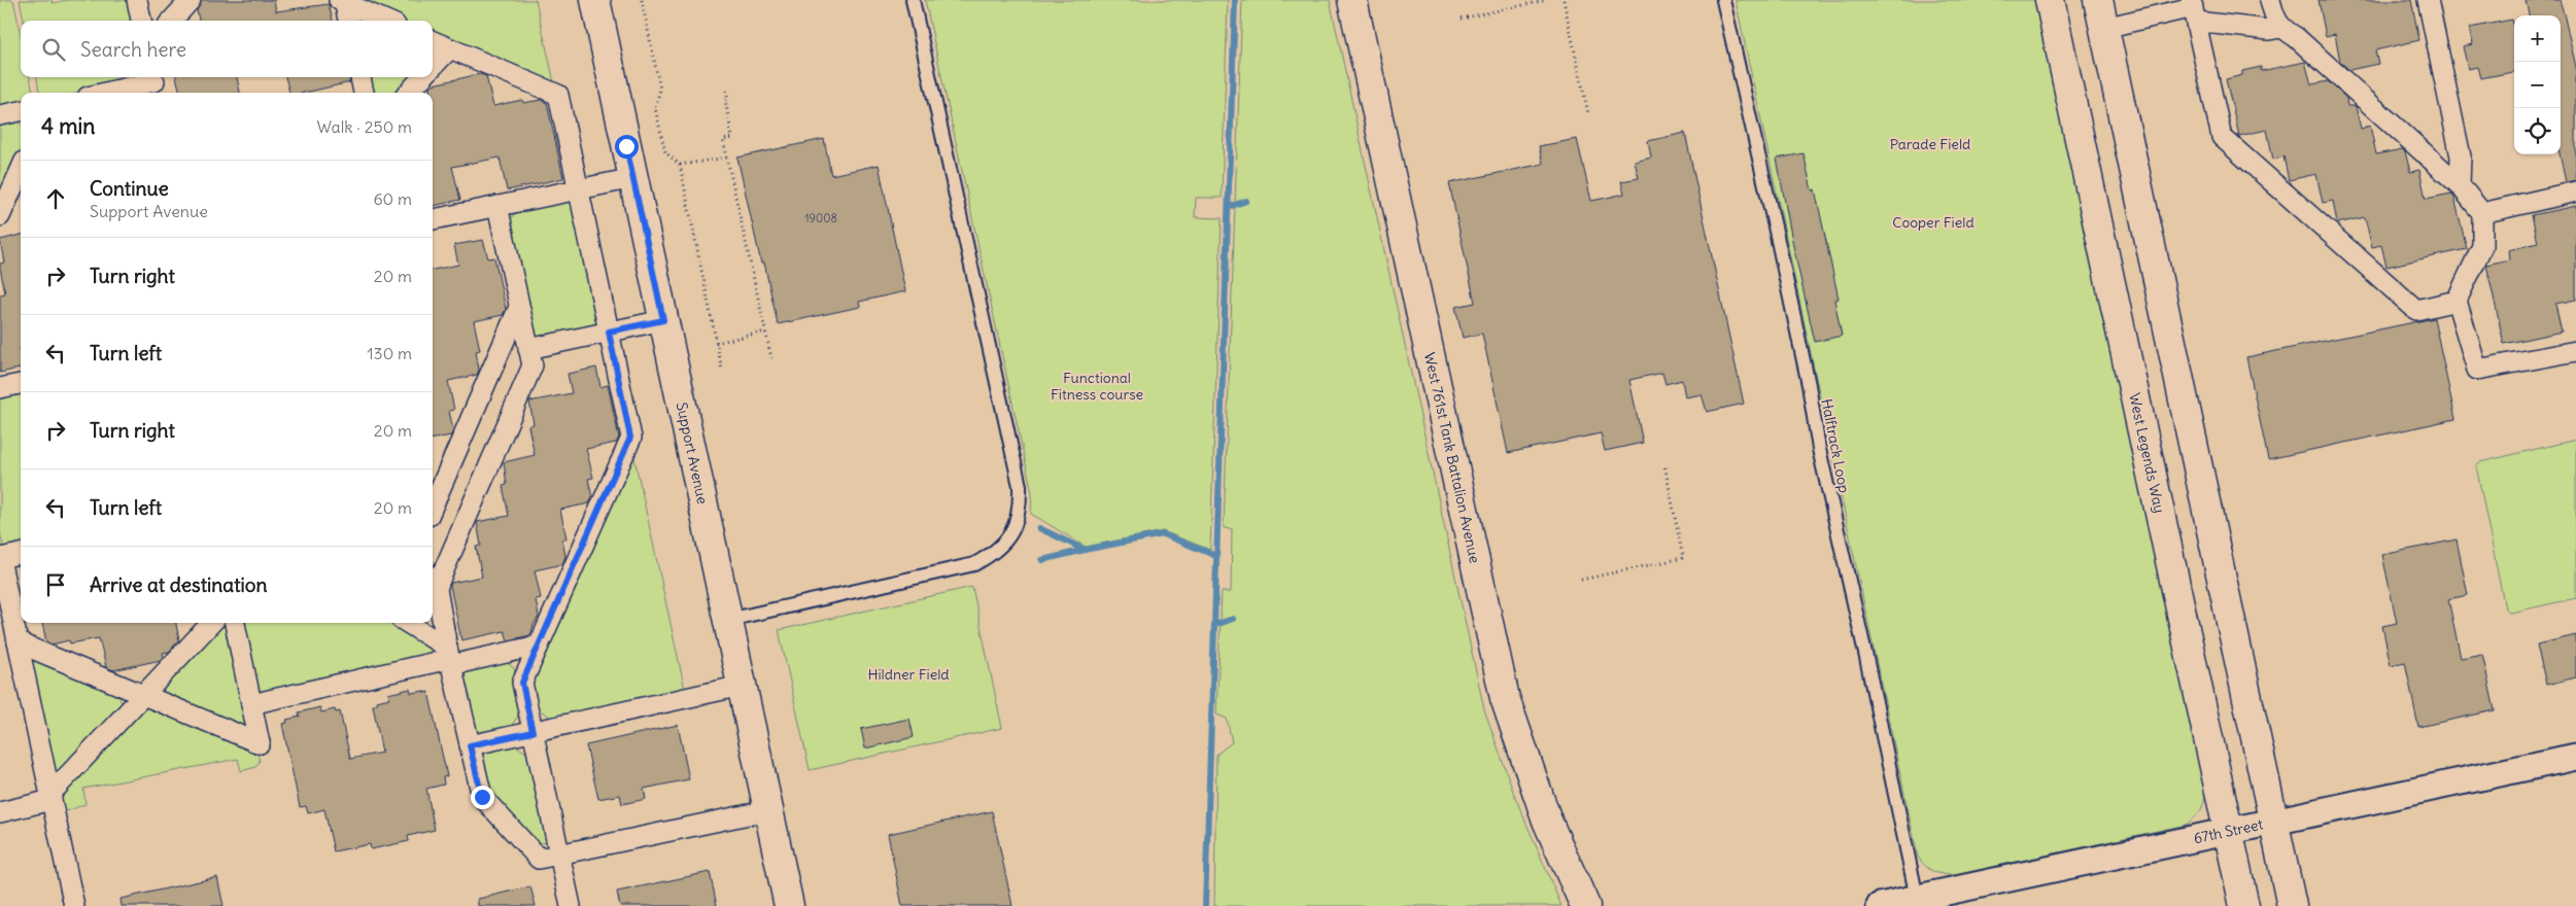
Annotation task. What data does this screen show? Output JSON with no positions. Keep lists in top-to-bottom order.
{
  "streets": {
    "street": [
      "Support Avenue",
      "West Legends Way",
      "West 761st Tank Battalion Avenue",
      "67th Street"
    ],
    "lane": ["Halftrack Loop"]
  },
  "crossings": [
    ["Halftrack Loop", "67th Street"],
    ["West Legends Way", "67th Street"]
  ],
  "parks": [
    "Parade Field",
    "Cooper Field",
    "Functional Fitness course",
    "Hildner Field"
  ],
  "house_numbers": ["19008"],
  "page": {
    "map_buttons": ["+", "−"],
    "search": "Search here",
    "heading": ["4 min", "Walk · 250 m"],
    "list": [
      ["Continue", "Support Avenue", "60 m"],
      ["Turn right", "20 m"],
      ["Turn left", "130 m"],
      ["Turn right", "20 m"],
      ["Turn left", "20 m"],
      "Arrive at destination"
    ]
  }
}
